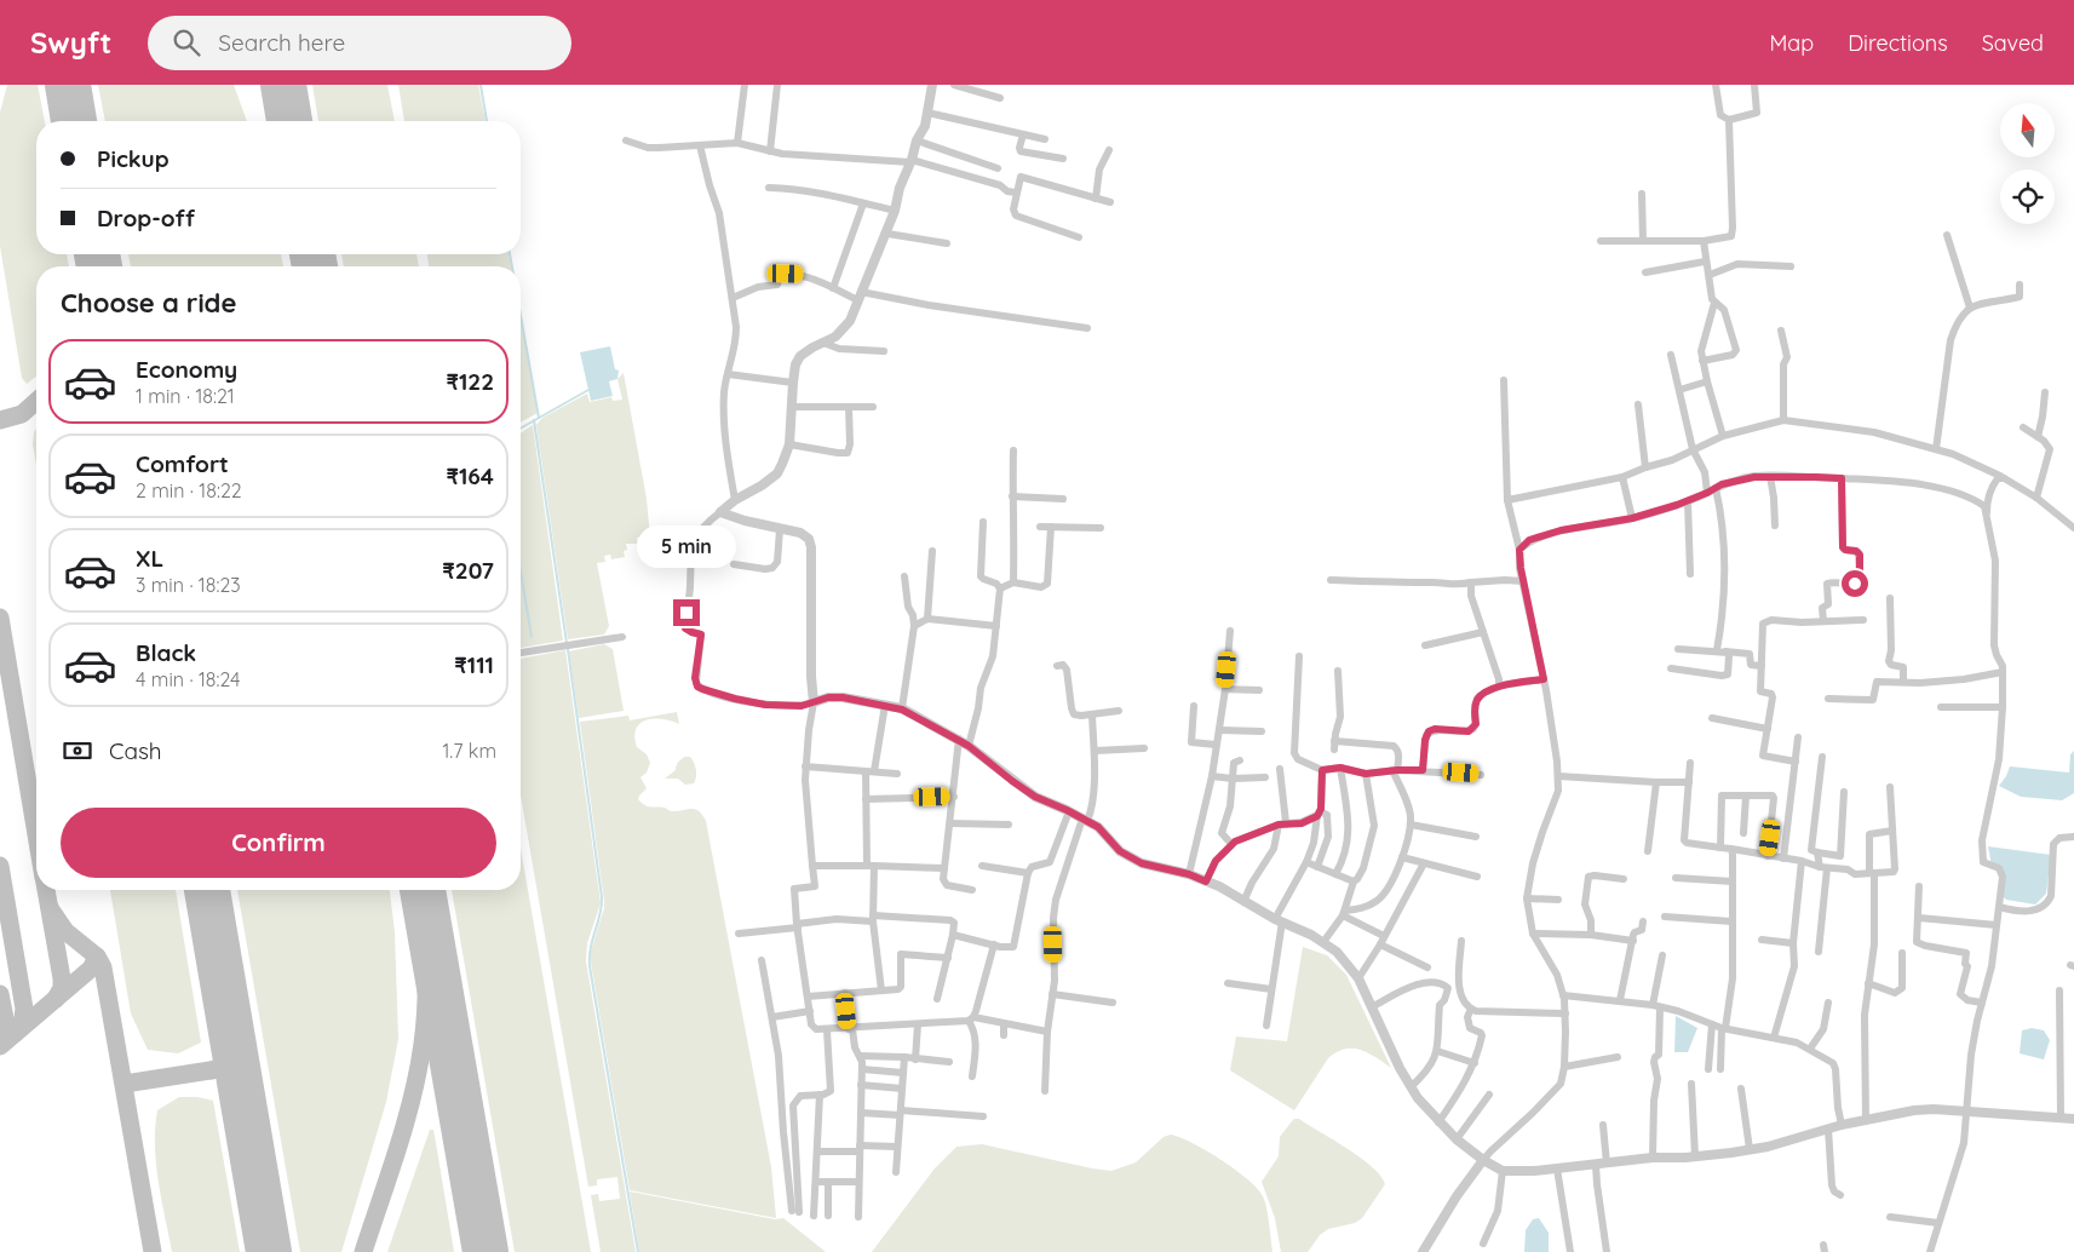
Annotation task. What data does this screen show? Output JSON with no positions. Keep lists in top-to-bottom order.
{
  "north": "top",
  "page": {
    "header": "Swyft",
    "search": "Search here",
    "nav": ["Map", "Directions", "Saved"],
    "banner": ["Pickup", "Drop-off"],
    "heading": "Choose a ride",
    "list": [
      {
        "name": "Economy",
        "note": "1 min · 18:21",
        "value": "₹122"
      },
      {
        "name": "Comfort",
        "note": "2 min · 18:22",
        "value": "₹164"
      },
      {
        "name": "XL",
        "note": "3 min · 18:23",
        "value": "₹207"
      },
      {
        "name": "Black",
        "note": "4 min · 18:24",
        "value": "₹111"
      }
    ],
    "bubble": "5 min",
    "pay": ["Cash", "1.7 km"],
    "buttons": "Confirm"
  }
}
